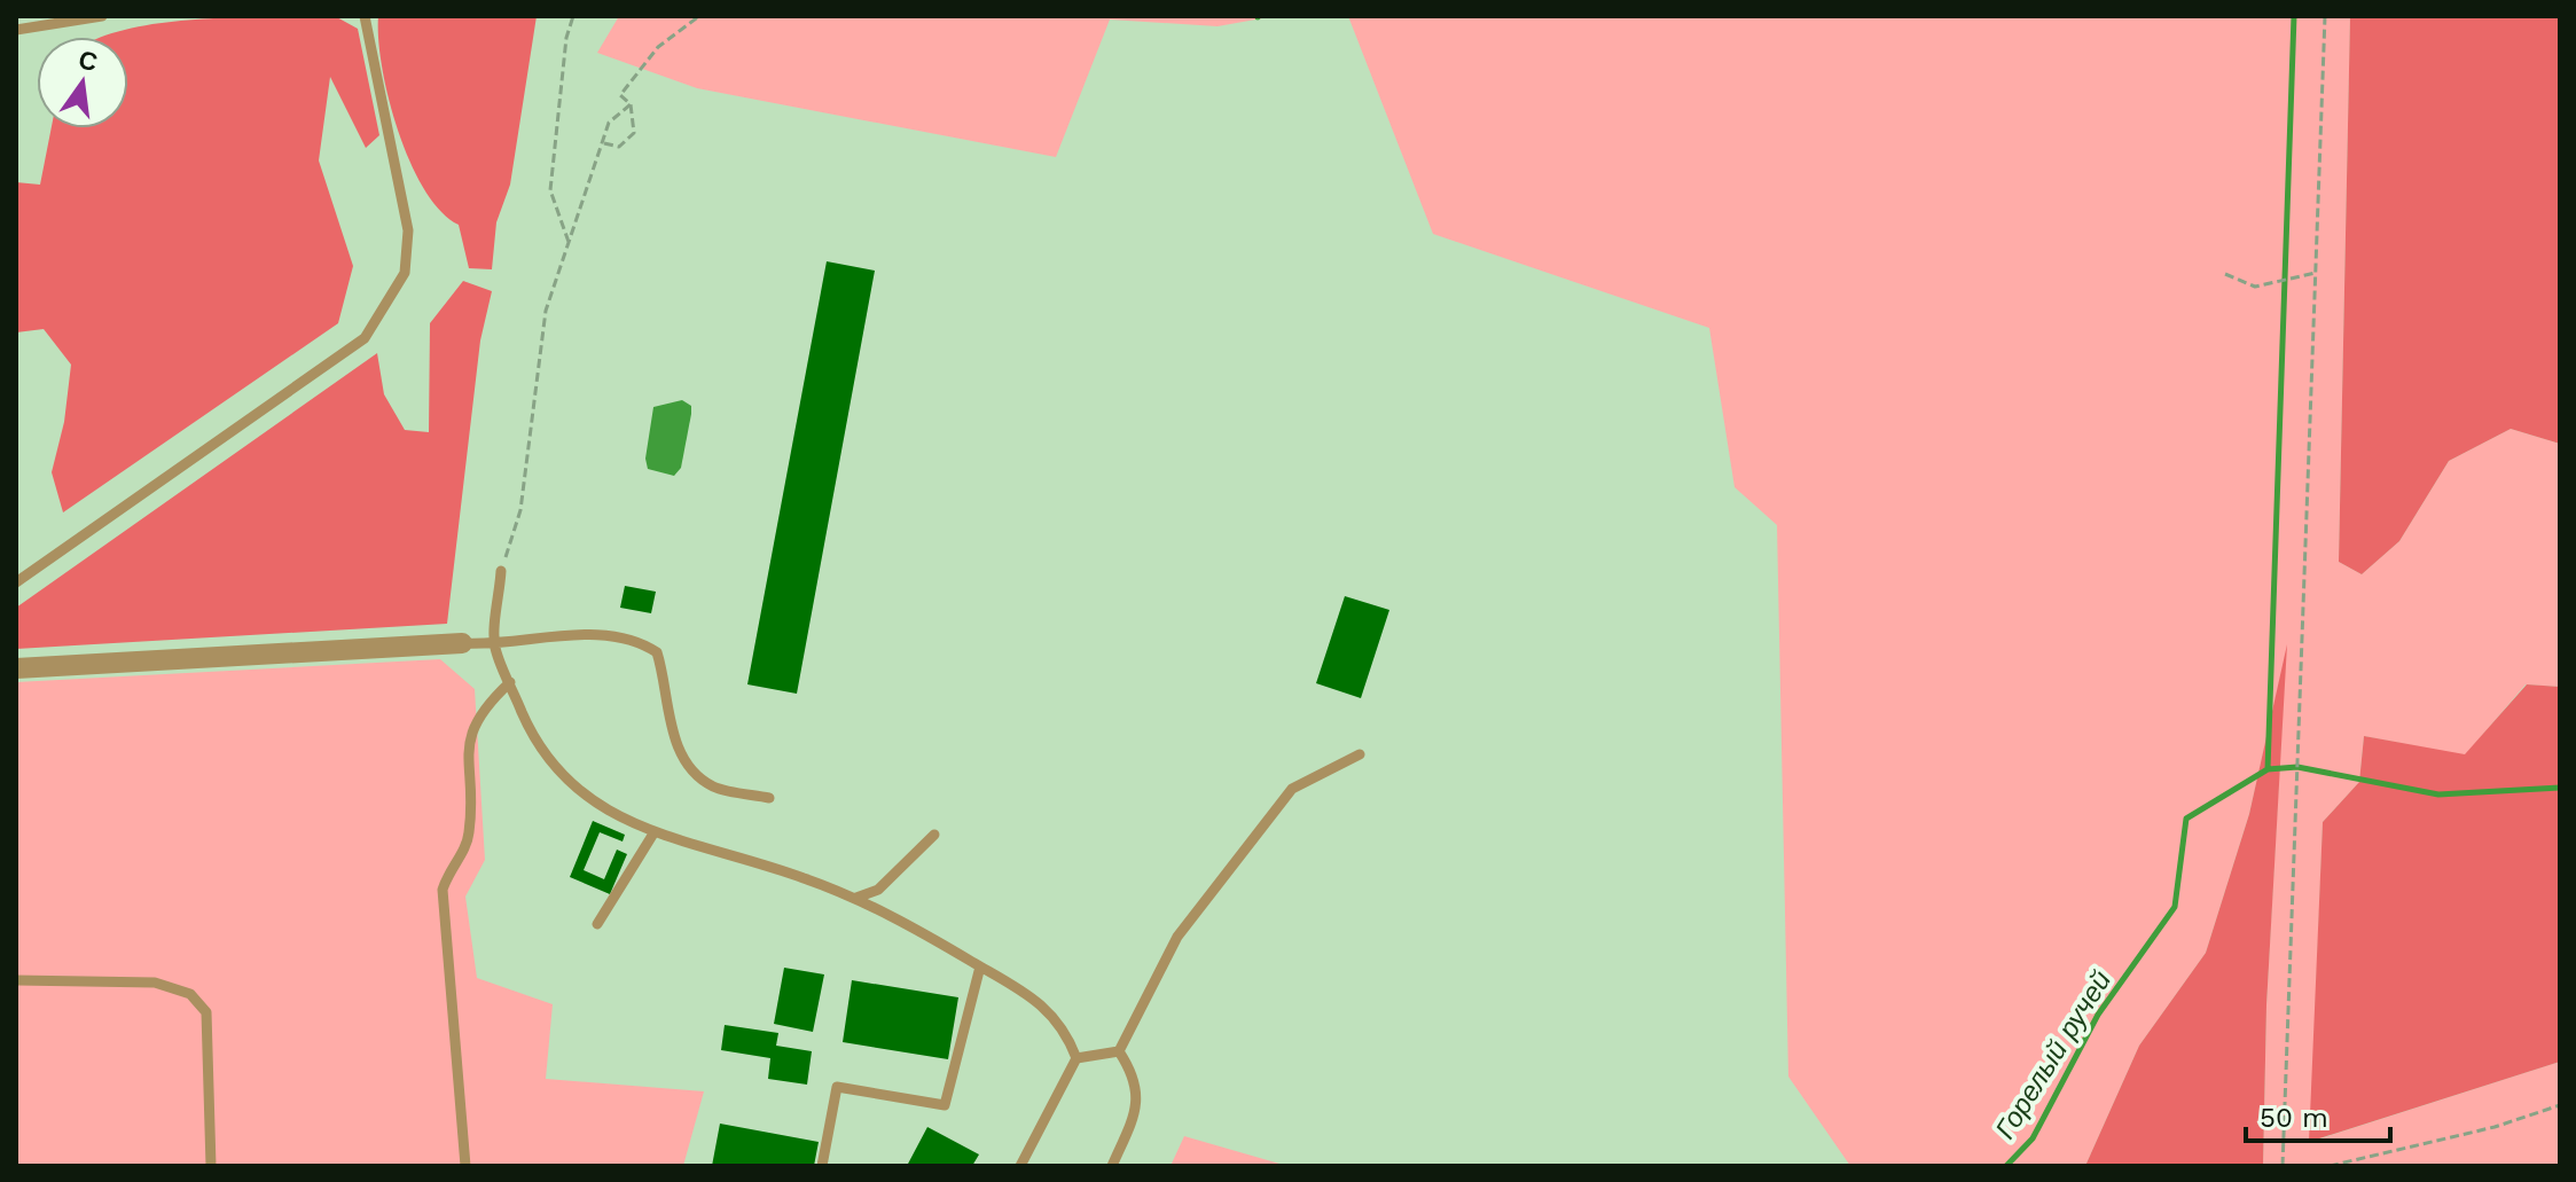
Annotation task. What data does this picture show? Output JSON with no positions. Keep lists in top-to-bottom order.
{
  "water": ["Горелый ручей"],
  "scale_bar": "50 m",
  "north": "top"
}
